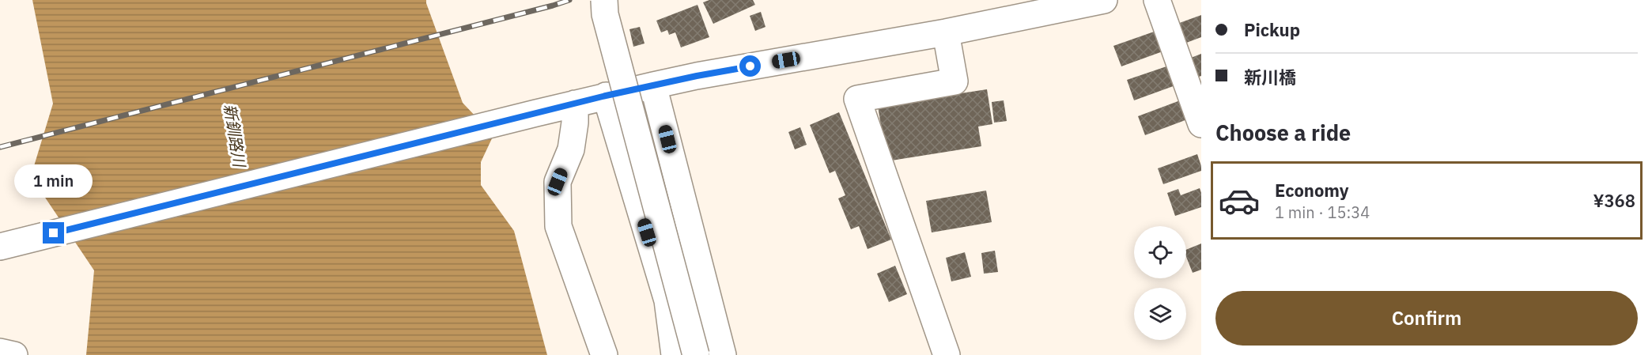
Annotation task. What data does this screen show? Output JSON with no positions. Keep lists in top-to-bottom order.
{
  "water": ["新釧路川"],
  "page": {
    "banner": ["Pickup", "新川橋"],
    "heading": "Choose a ride",
    "list": [
      {
        "name": "Economy",
        "note": "1 min · 15:34",
        "value": "¥368"
      }
    ],
    "bubble": "1 min",
    "buttons": "Confirm"
  }
}
